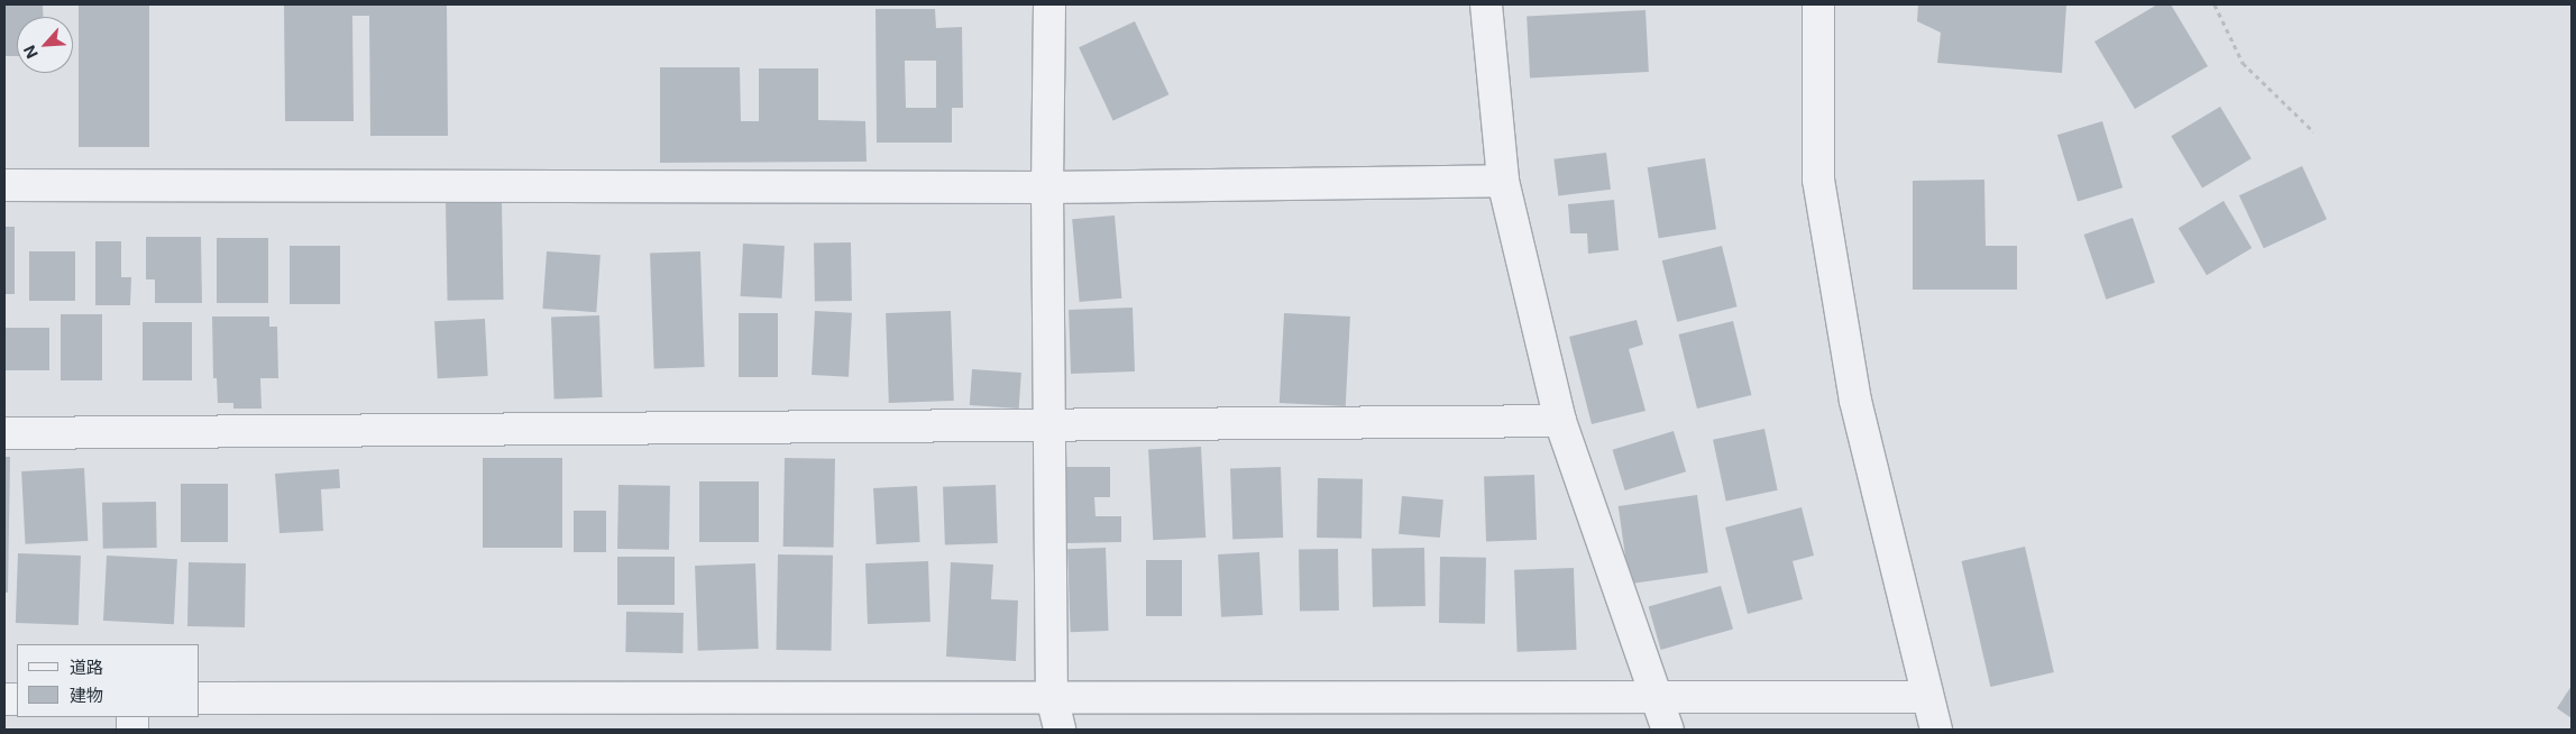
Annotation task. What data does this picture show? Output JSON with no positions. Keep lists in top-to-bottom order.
{
  "legend": ["道路", "建物"],
  "north": "bottom left"
}
